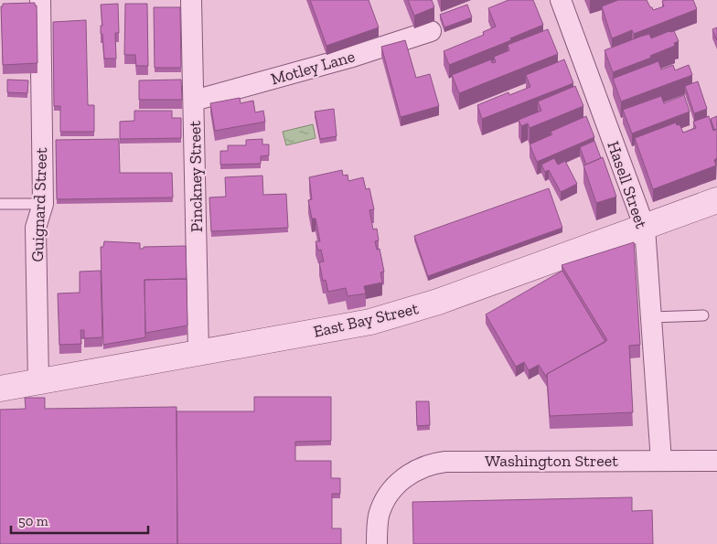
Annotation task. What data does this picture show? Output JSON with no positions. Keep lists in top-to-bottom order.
{
  "streets": {
    "street": [
      "Motley Lane",
      "Pinckney Street",
      "Hasell Street",
      "Guignard Street",
      "East Bay Street",
      "Washington Street"
    ]
  },
  "crossings": [
    ["Motley Lane", "Pinckney Street"],
    ["Pinckney Street", "East Bay Street"],
    ["Hasell Street", "East Bay Street"],
    ["Hasell Street", "Washington Street"],
    ["Guignard Street", "East Bay Street"]
  ],
  "scale_bar": "50 m"
}
